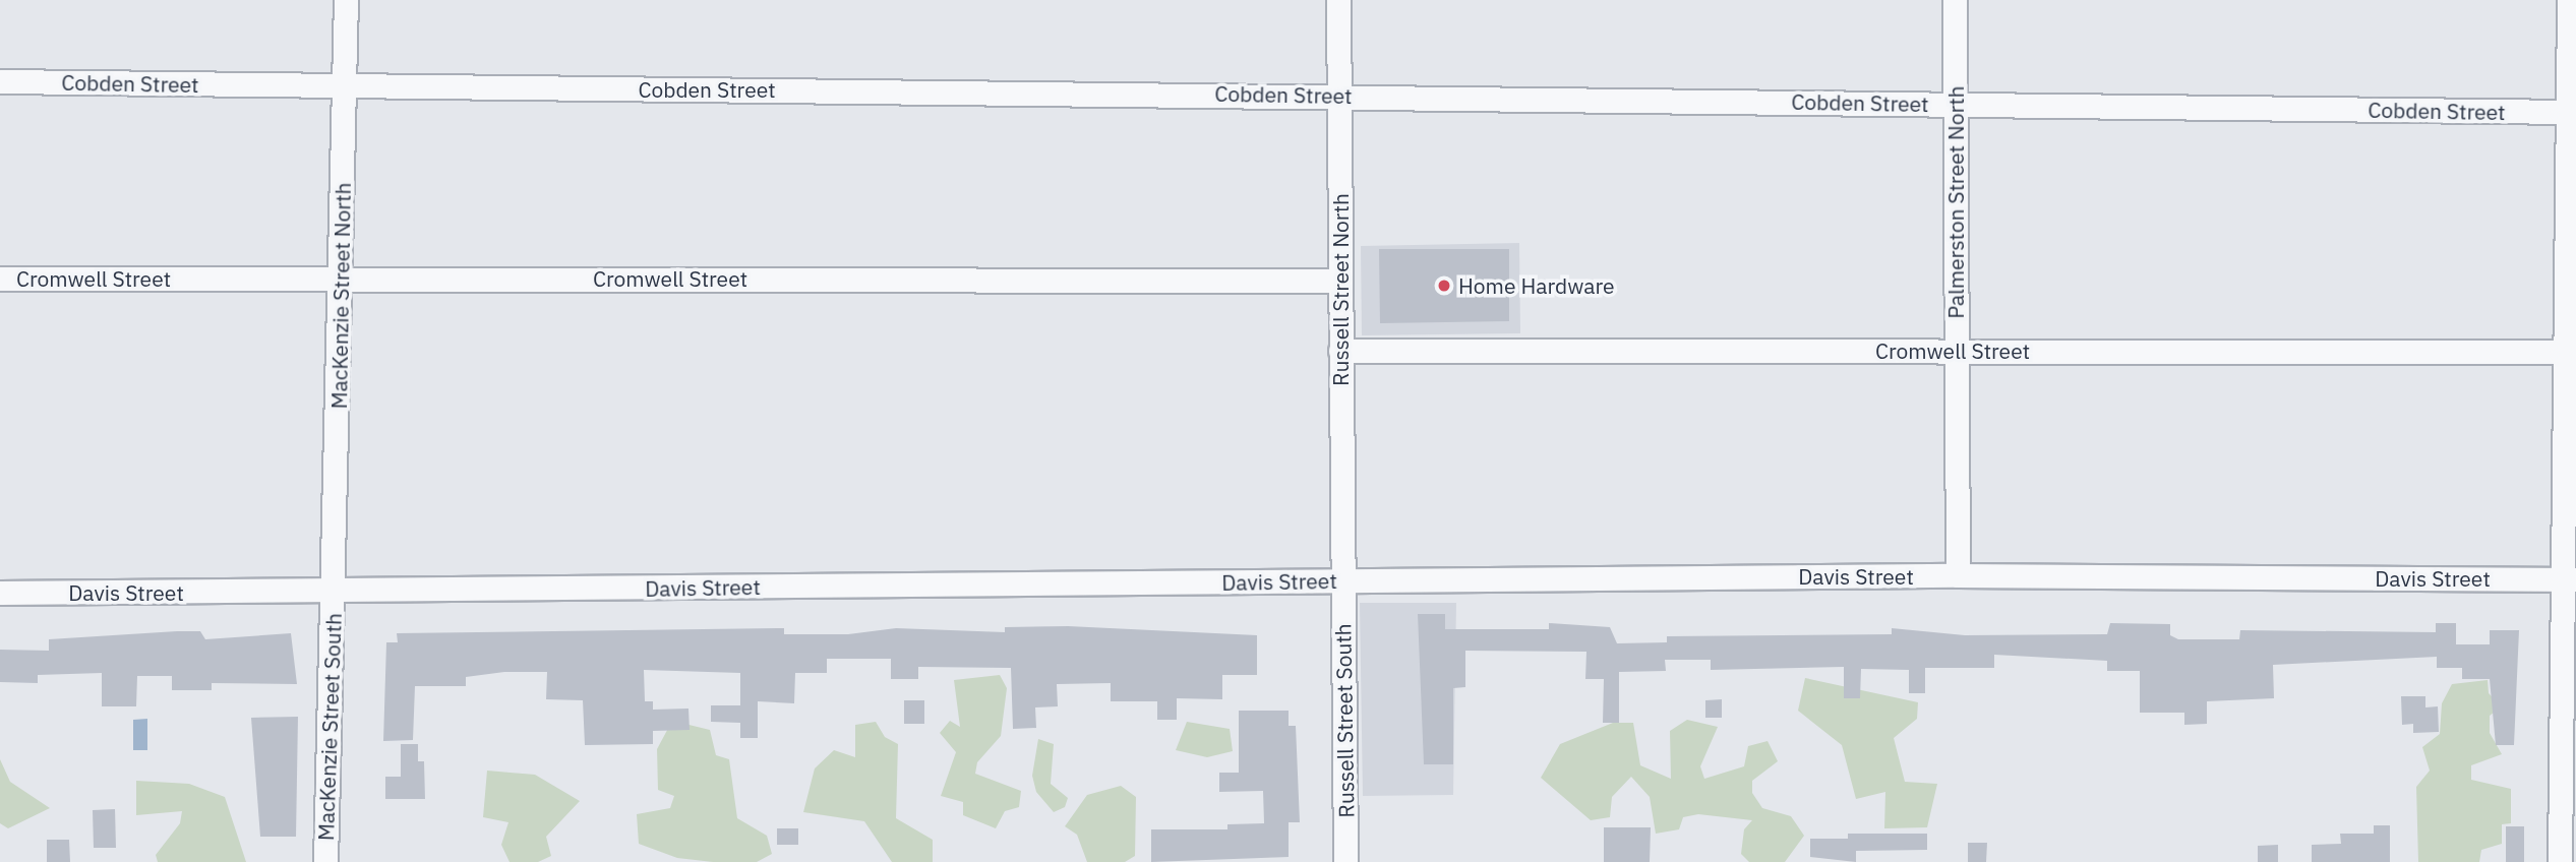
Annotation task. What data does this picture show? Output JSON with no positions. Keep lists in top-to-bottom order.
{
  "streets": {
    "street": [
      "Cobden Street",
      "Palmerston Street North",
      "Cromwell Street",
      "Russell Street North",
      "MacKenzie Street North",
      "Davis Street",
      "Russell Street South",
      "MacKenzie Street South"
    ]
  },
  "crossings": [
    ["Cobden Street", "Palmerston Street North"],
    ["Cobden Street", "Russell Street North"],
    ["Cobden Street", "MacKenzie Street North"],
    ["Palmerston Street North", "Cromwell Street"],
    ["Palmerston Street North", "Davis Street"],
    ["Cromwell Street", "Russell Street North"],
    ["Cromwell Street", "MacKenzie Street North"],
    ["Russell Street North", "Davis Street"],
    ["Russell Street North", "Russell Street South"],
    ["MacKenzie Street North", "Davis Street"],
    ["MacKenzie Street North", "MacKenzie Street South"],
    ["Davis Street", "Russell Street South"],
    ["Davis Street", "MacKenzie Street South"]
  ],
  "places": ["Home Hardware"]
}
